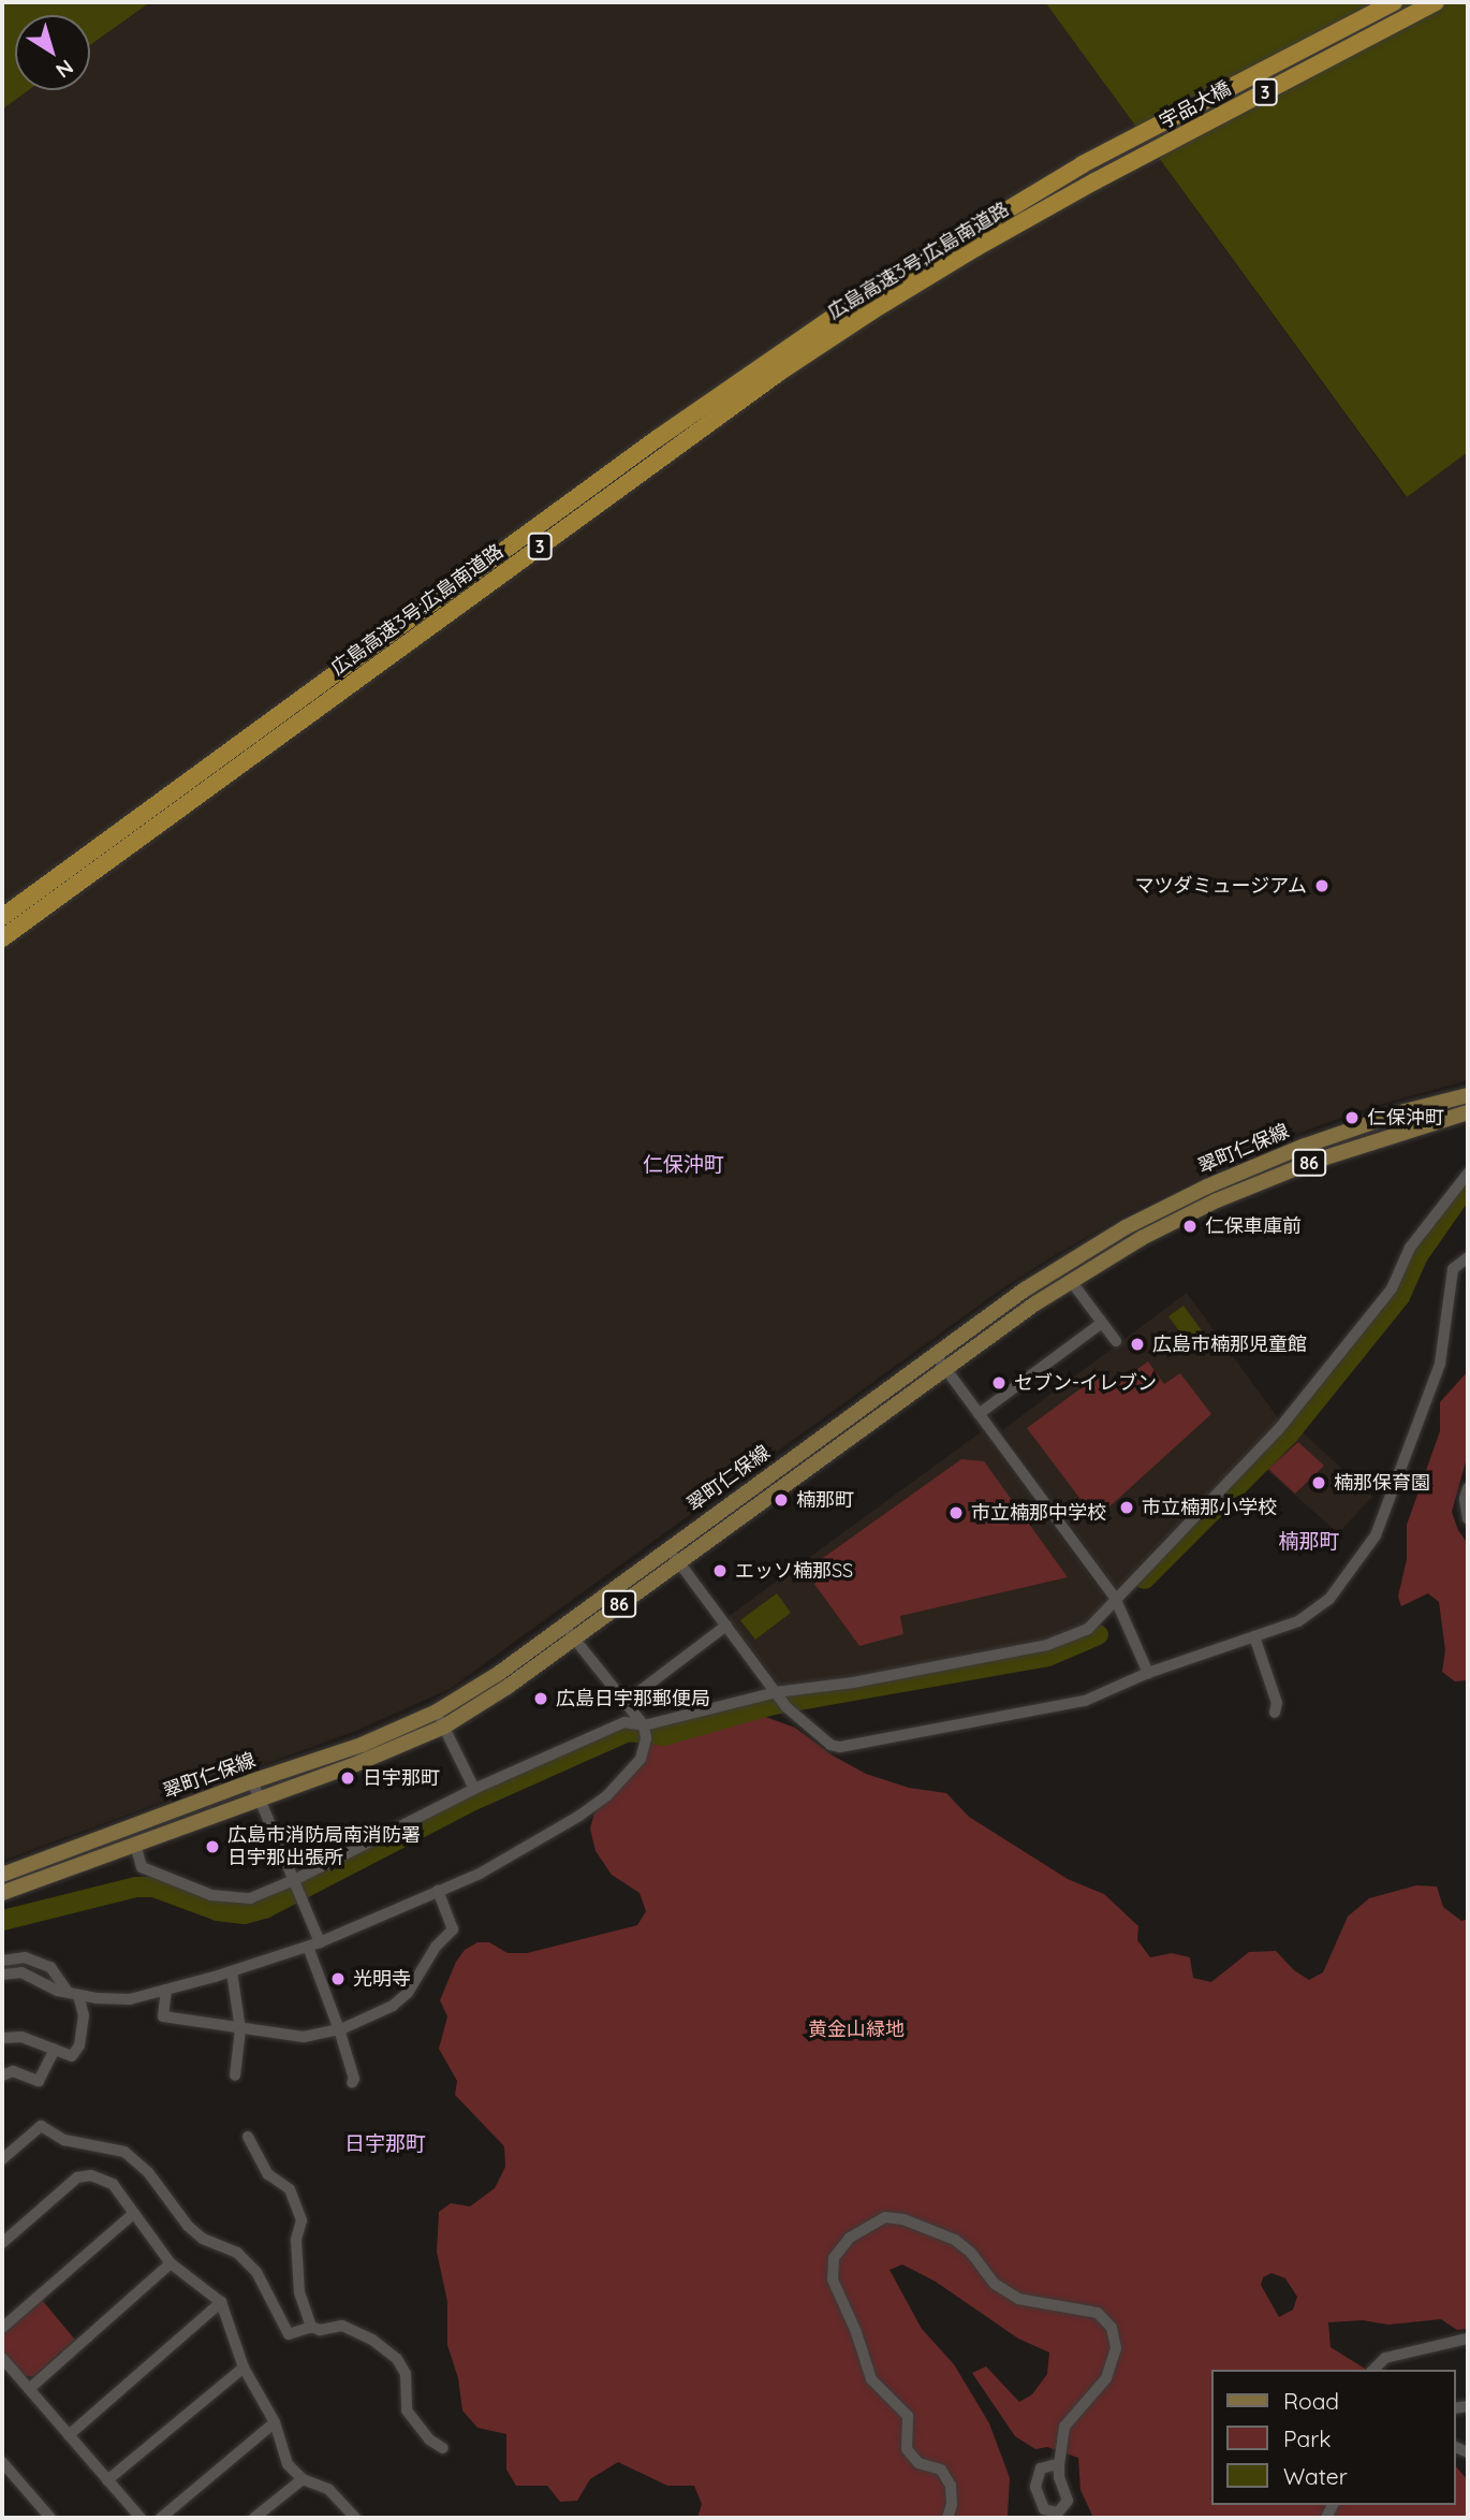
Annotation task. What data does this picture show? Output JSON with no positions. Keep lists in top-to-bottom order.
{
  "streets": {
    "highway": ["3", "宇品大橋", "広島高速3号;広島南道路"],
    "main road": ["翠町仁保線", "86"]
  },
  "crossings": [
    ["宇品大橋", "広島高速3号;広島南道路"]
  ],
  "districts": ["仁保沖町", "楠那町", "日宇那町"],
  "parks": ["黄金山緑地"],
  "places": [
    "マツダミュージアム",
    "仁保沖町",
    "仁保車庫前",
    "広島市楠那児童館",
    "セブン-イレブン",
    "楠那保育園",
    "楠那町",
    "市立楠那小学校",
    "市立楠那中学校",
    "エッソ楠那SS",
    "広島日宇那郵便局",
    "日宇那町",
    "広島市消防局南消防署 日宇那出張所",
    "光明寺"
  ],
  "legend": ["Road", "Park", "Water"],
  "north": "bottom right"
}
